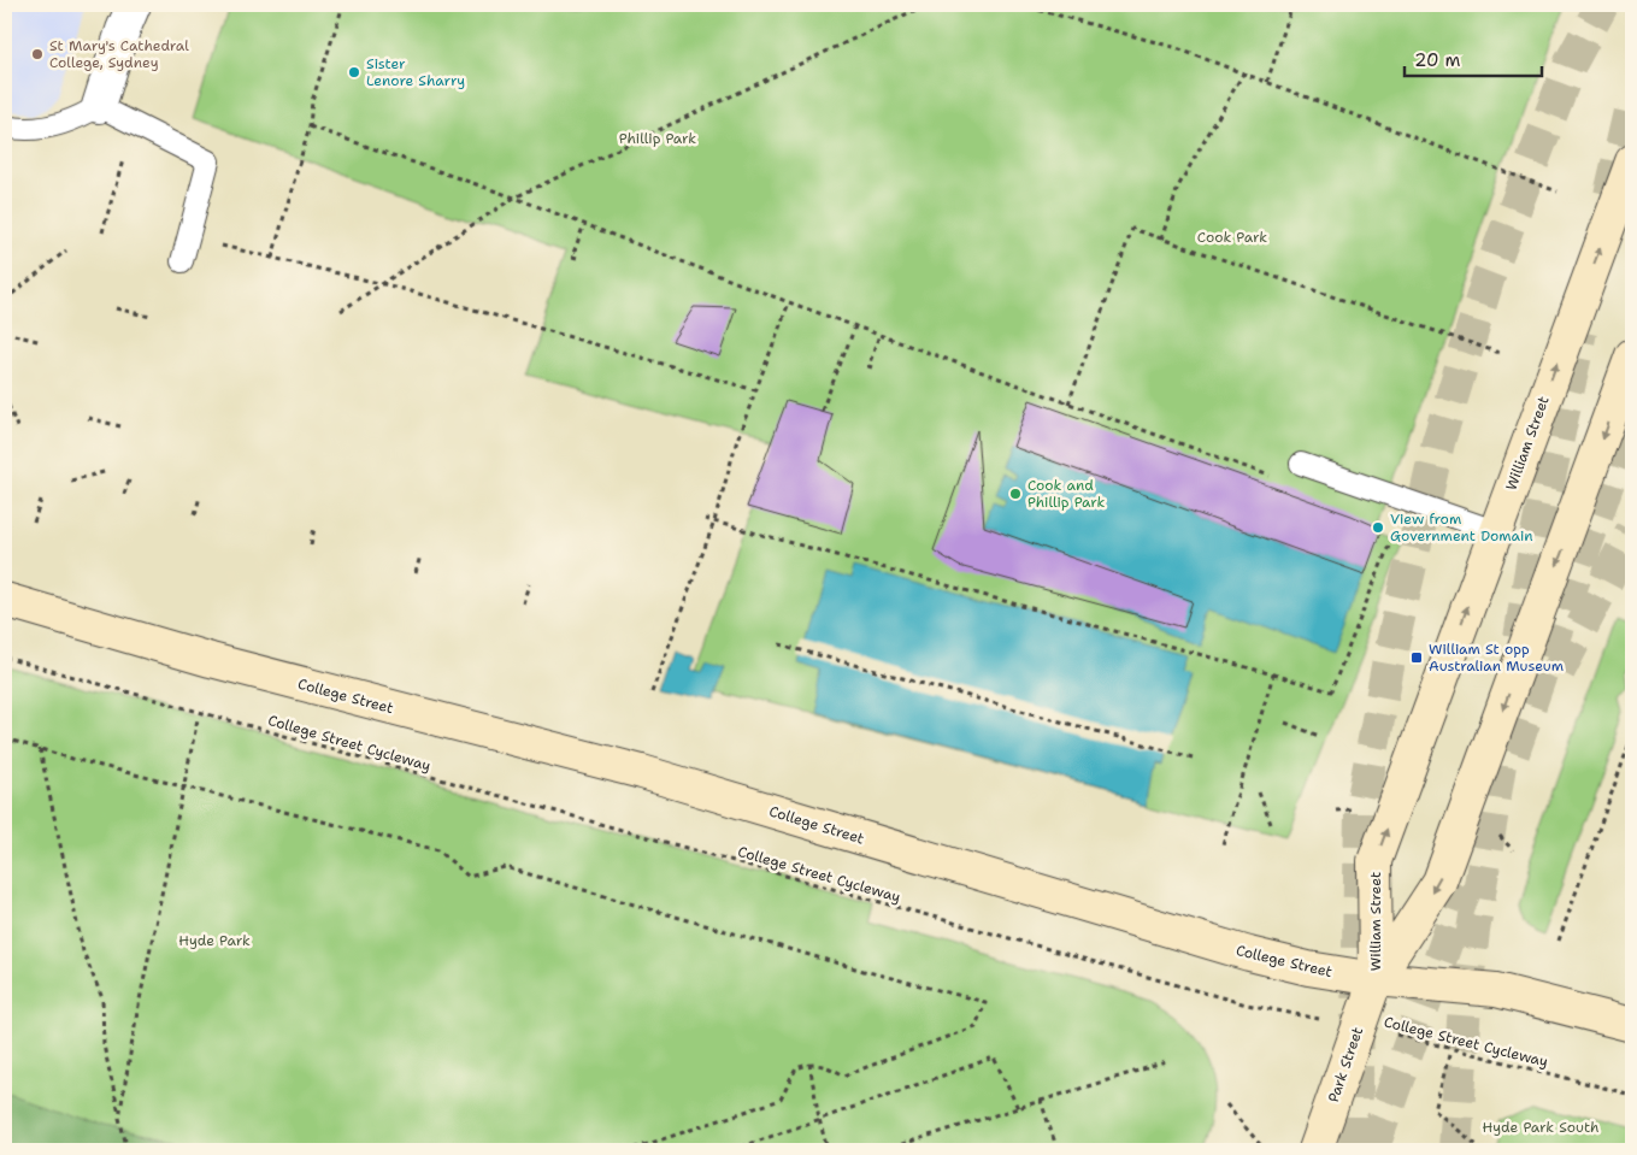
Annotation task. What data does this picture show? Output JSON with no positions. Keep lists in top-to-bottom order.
{
  "streets": {
    "main road": ["William Street", "College Street", "Park Street"],
    "path": ["College Street Cycleway"]
  },
  "crossings": [
    ["William Street", "College Street"],
    ["William Street", "Park Street"],
    ["College Street", "Park Street"],
    ["College Street Cycleway", "Park Street"]
  ],
  "parks": [
    "Phillip Park",
    "Cook Park",
    "Hyde Park",
    "Hyde Park South"
  ],
  "places": {
    "other": [
      "St Mary's Cathedral College, Sydney",
      "Sister Lenore Sharry",
      "Cook and Phillip Park",
      "View from Government Domain"
    ],
    "transit": ["William St opp Australian Museum"]
  },
  "scale_bar": "20 m"
}
